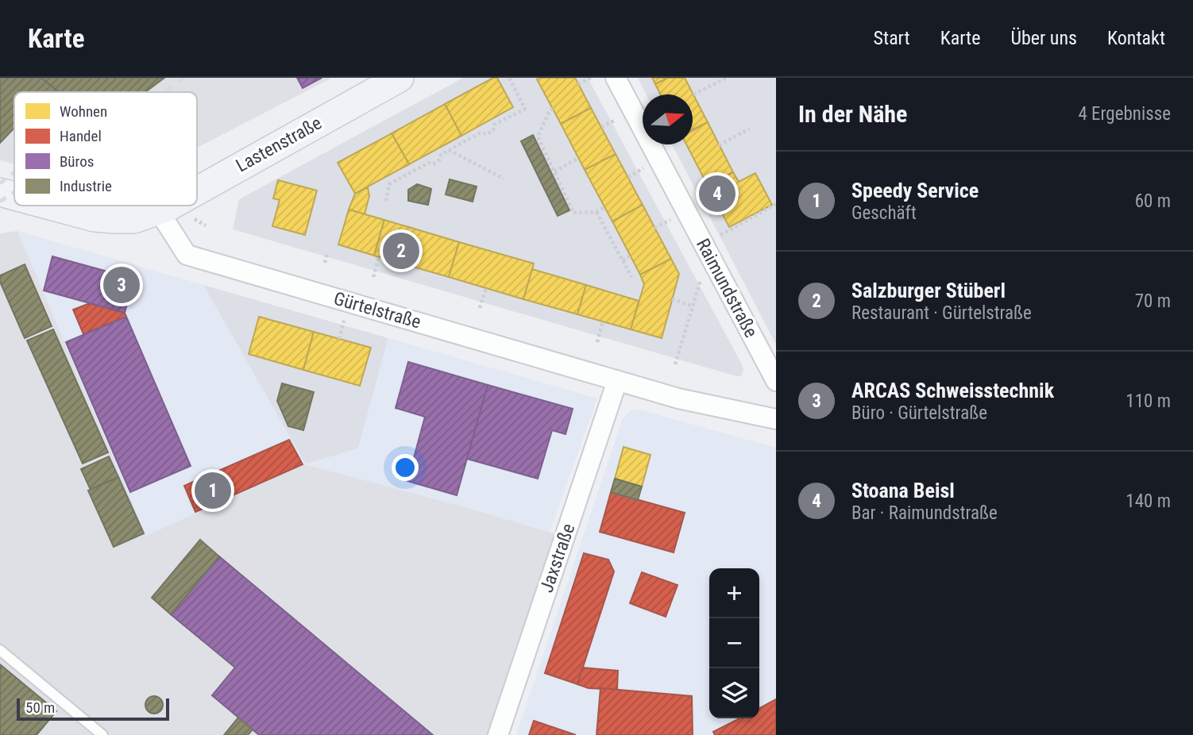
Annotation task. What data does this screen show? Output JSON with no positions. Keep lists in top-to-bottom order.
{
  "streets": {
    "main road": ["Lastenstraße"],
    "street": ["Raimundstraße", "Gürtelstraße", "Jaxstraße"]
  },
  "crossings": [
    ["Lastenstraße", "Gürtelstraße"],
    ["Gürtelstraße", "Jaxstraße"]
  ],
  "legend": [
    "Wohnen",
    "Handel",
    "Büros",
    "Industrie"
  ],
  "scale_bar": "50 m",
  "north": "right",
  "page": {
    "header": "Karte",
    "nav": [
      "Start",
      "Karte",
      "Über uns",
      "Kontakt"
    ],
    "heading": ["In der Nähe", "4 Ergebnisse"],
    "list": [
      {
        "mark": "1",
        "name": "Speedy Service",
        "note": "Geschäft",
        "value": "60 m"
      },
      {
        "mark": "2",
        "name": "Salzburger Stüberl",
        "note": "Restaurant · Gürtelstraße",
        "value": "70 m"
      },
      {
        "mark": "3",
        "name": "ARCAS Schweisstechnik",
        "note": "Büro · Gürtelstraße",
        "value": "110 m"
      },
      {
        "mark": "4",
        "name": "Stoana Beisl",
        "note": "Bar · Raimundstraße",
        "value": "140 m"
      }
    ],
    "pins": [
      "4",
      "2",
      "3",
      "1"
    ],
    "map_buttons": ["+", "−"],
    "scale": "50 m"
  }
}
